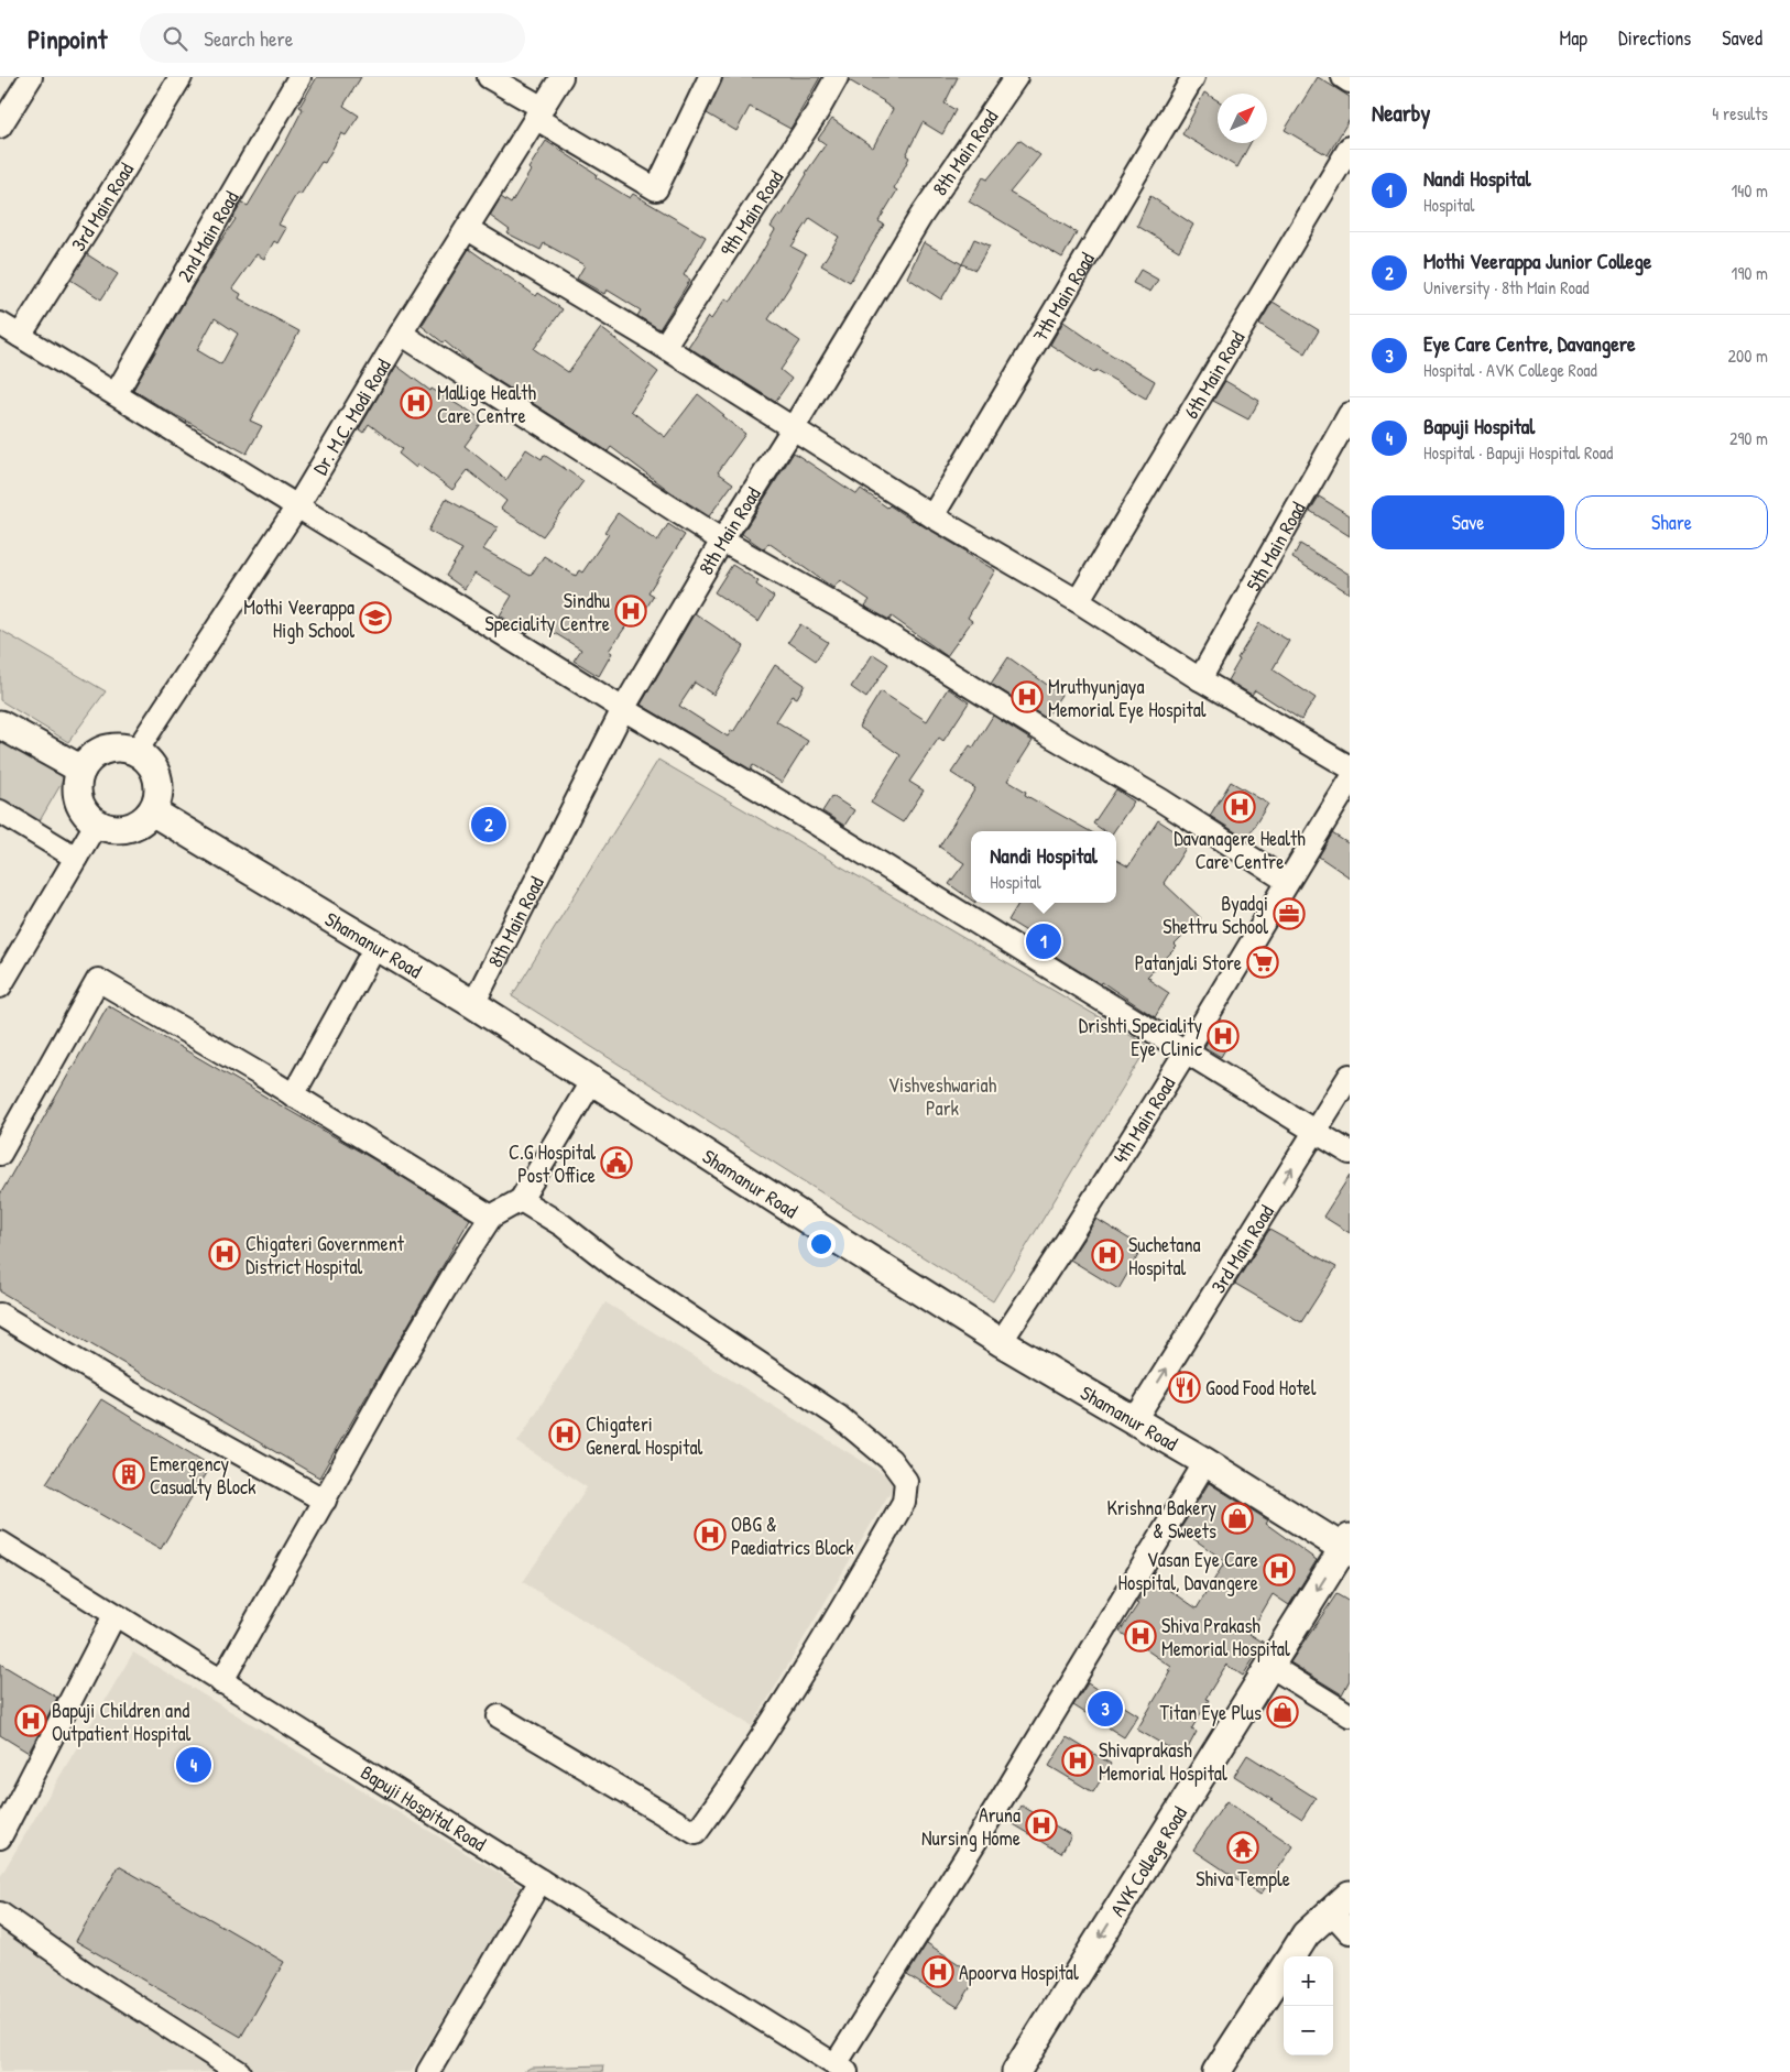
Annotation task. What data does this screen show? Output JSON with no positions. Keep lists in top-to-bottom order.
{
  "streets": {
    "main road": ["Shamanur Road", "AVK College Road"],
    "street": [
      "8th Main Road",
      "3rd Main Road",
      "9th Main Road",
      "2nd Main Road",
      "7th Main Road",
      "6th Main Road",
      "Dr. M.C. Modi Road",
      "5th Main Road",
      "4th Main Road",
      "Bapuji Hospital Road"
    ]
  },
  "crossings": [
    ["8th Main Road", "Shamanur Road"],
    ["3rd Main Road", "Shamanur Road"],
    ["Dr. M.C. Modi Road", "Shamanur Road"],
    ["Shamanur Road", "4th Main Road"],
    ["Shamanur Road", "AVK College Road"]
  ],
  "one_way": ["3rd Main Road"],
  "parks": ["Vishveshwariah Park"],
  "places": {
    "hospital": [
      "Mallige Health Care Centre",
      "Sindhu Speciality Centre",
      "Mruthyunjaya Memorial Eye Hospital",
      "Davanagere Health Care Centre",
      "Drishti Speciality Eye Clinic",
      "Chigateri Government District Hospital",
      "Suchetana Hospital",
      "Chigateri General Hospital",
      "OBG & Paediatrics Block",
      "Vasan Eye Care Hospital, Davangere",
      "Shiva Prakash Memorial Hospital",
      "Bapuji Children and Outpatient Hospital",
      "Shivaprakash Memorial Hospital",
      "Aruna Nursing Home",
      "Apoorva Hospital"
    ],
    "school or university": ["Mothi Veerappa High School"],
    "office": ["Byadgi Shettru School"],
    "supermarket": ["Patanjali Store"],
    "public building": ["C.G Hospital Post Office"],
    "restaurant": ["Good Food Hotel"],
    "building": ["Emergency Casualty Block"],
    "shop": ["Krishna Bakery & Sweets", "Titan Eye Plus"],
    "temple": ["Shiva Temple"]
  },
  "north": "top right",
  "page": {
    "header": "Pinpoint",
    "search": "Search here",
    "nav": ["Map", "Directions", "Saved"],
    "heading": ["Nearby", "4 results"],
    "list": [
      {
        "mark": "1",
        "name": "Nandi Hospital",
        "note": "Hospital",
        "value": "140 m"
      },
      {
        "mark": "2",
        "name": "Mothi Veerappa Junior College",
        "note": "University · 8th Main Road",
        "value": "190 m"
      },
      {
        "mark": "3",
        "name": "Eye Care Centre, Davangere",
        "note": "Hospital · AVK College Road",
        "value": "200 m"
      },
      {
        "mark": "4",
        "name": "Bapuji Hospital",
        "note": "Hospital · Bapuji Hospital Road",
        "value": "290 m"
      }
    ],
    "buttons": ["Save", "Share"],
    "pins": [
      "2",
      "1",
      "3",
      "4"
    ],
    "popup": ["Nandi Hospital", "Hospital"],
    "map_buttons": ["+", "−"]
  }
}
